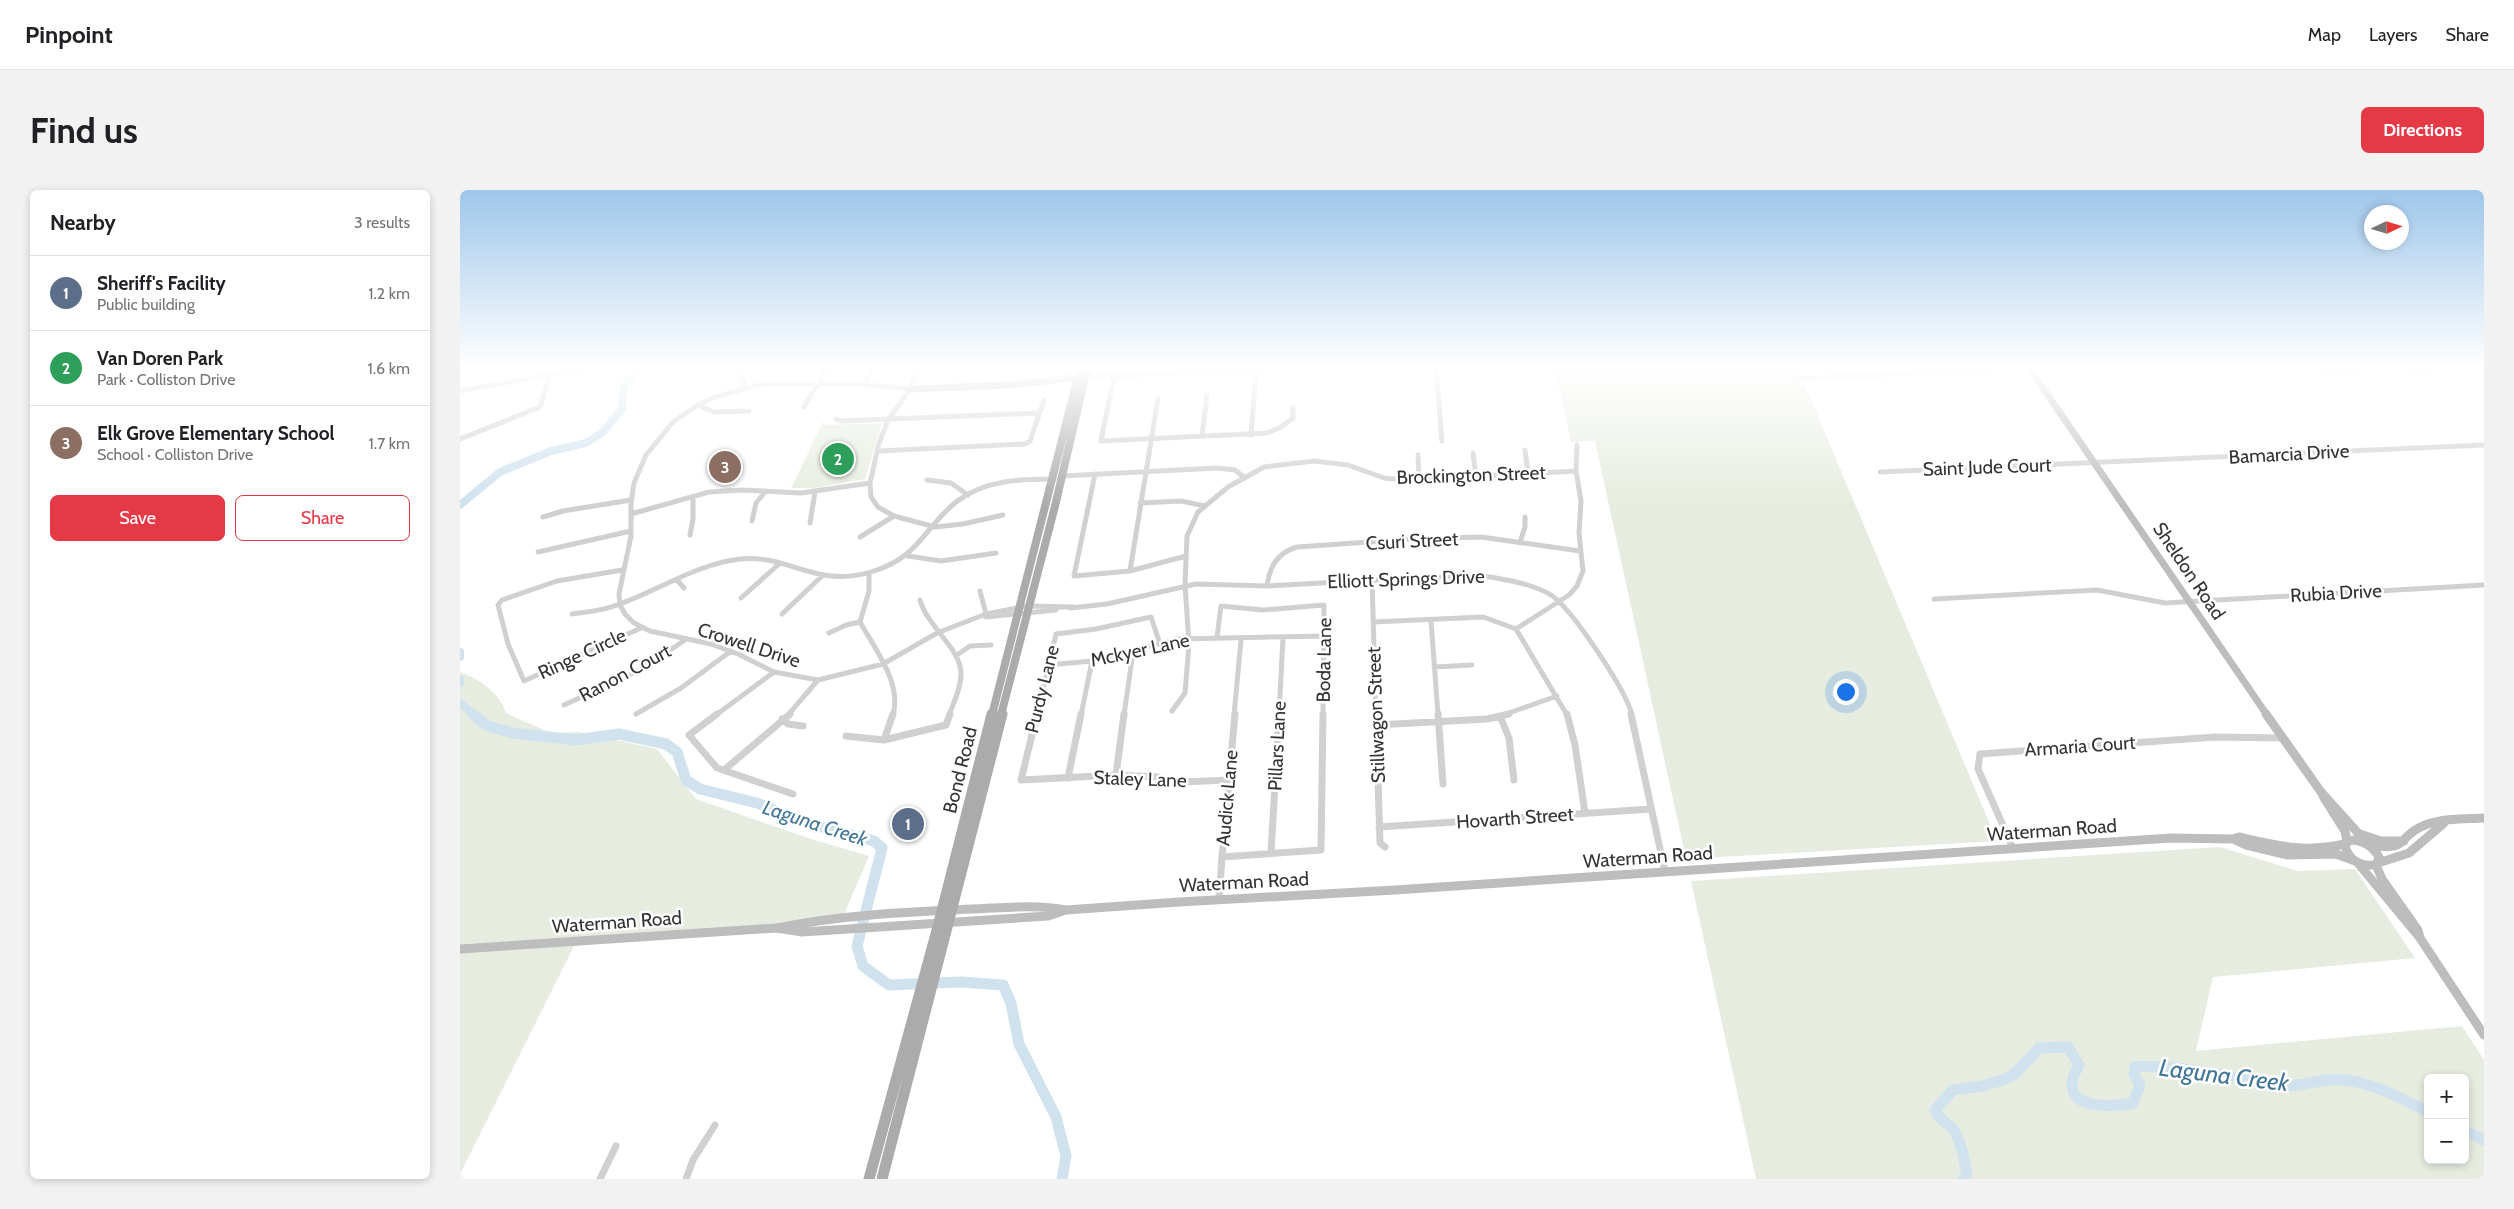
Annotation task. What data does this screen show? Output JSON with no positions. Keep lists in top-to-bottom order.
{
  "streets": {
    "main road": ["Sheldon Road", "Bond Road", "Waterman Road"],
    "street": [
      "Bamarcia Drive",
      "Saint Jude Court",
      "Brockington Street",
      "Csuri Street",
      "Elliott Springs Drive",
      "Rubia Drive",
      "Crowell Drive",
      "Mckyer Lane",
      "Ringe Circle",
      "Boda Lane",
      "Ranon Court",
      "Purdy Lane",
      "Stillwagon Street",
      "Pillars Lane",
      "Armaria Court",
      "Staley Lane",
      "Audick Lane",
      "Hovarth Street"
    ]
  },
  "crossings": [
    ["Bamarcia Drive", "Saint Jude Court"],
    ["Bamarcia Drive", "Sheldon Road"],
    ["Saint Jude Court", "Sheldon Road"],
    ["Brockington Street", "Elliott Springs Drive"],
    ["Brockington Street", "Mckyer Lane"],
    ["Csuri Street", "Elliott Springs Drive"],
    ["Sheldon Road", "Rubia Drive"],
    ["Sheldon Road", "Armaria Court"],
    ["Sheldon Road", "Waterman Road"],
    ["Elliott Springs Drive", "Crowell Drive"],
    ["Elliott Springs Drive", "Stillwagon Street"],
    ["Elliott Springs Drive", "Hovarth Street"],
    ["Elliott Springs Drive", "Waterman Road"],
    ["Crowell Drive", "Ringe Circle"],
    ["Crowell Drive", "Ranon Court"],
    ["Crowell Drive", "Bond Road"],
    ["Mckyer Lane", "Boda Lane"],
    ["Mckyer Lane", "Purdy Lane"],
    ["Mckyer Lane", "Pillars Lane"],
    ["Mckyer Lane", "Audick Lane"],
    ["Boda Lane", "Audick Lane"],
    ["Purdy Lane", "Staley Lane"],
    ["Stillwagon Street", "Hovarth Street"],
    ["Pillars Lane", "Audick Lane"],
    ["Armaria Court", "Waterman Road"],
    ["Bond Road", "Waterman Road"],
    ["Staley Lane", "Audick Lane"]
  ],
  "water": ["Laguna Creek"],
  "north": "right",
  "page": {
    "header": "Pinpoint",
    "nav": ["Map", "Layers", "Share"],
    "buttons": [
      "Directions",
      ["Save", "Share"]
    ],
    "title": "Find us",
    "heading": ["Nearby", "3 results"],
    "list": [
      {
        "mark": "1",
        "name": "Sheriff's Facility",
        "note": "Public building",
        "value": "1.2 km"
      },
      {
        "mark": "2",
        "name": "Van Doren Park",
        "note": "Park · Colliston Drive",
        "value": "1.6 km"
      },
      {
        "mark": "3",
        "name": "Elk Grove Elementary School",
        "note": "School · Colliston Drive",
        "value": "1.7 km"
      }
    ],
    "pins": ["2", "3", "1"],
    "map_buttons": ["+", "−"]
  }
}
